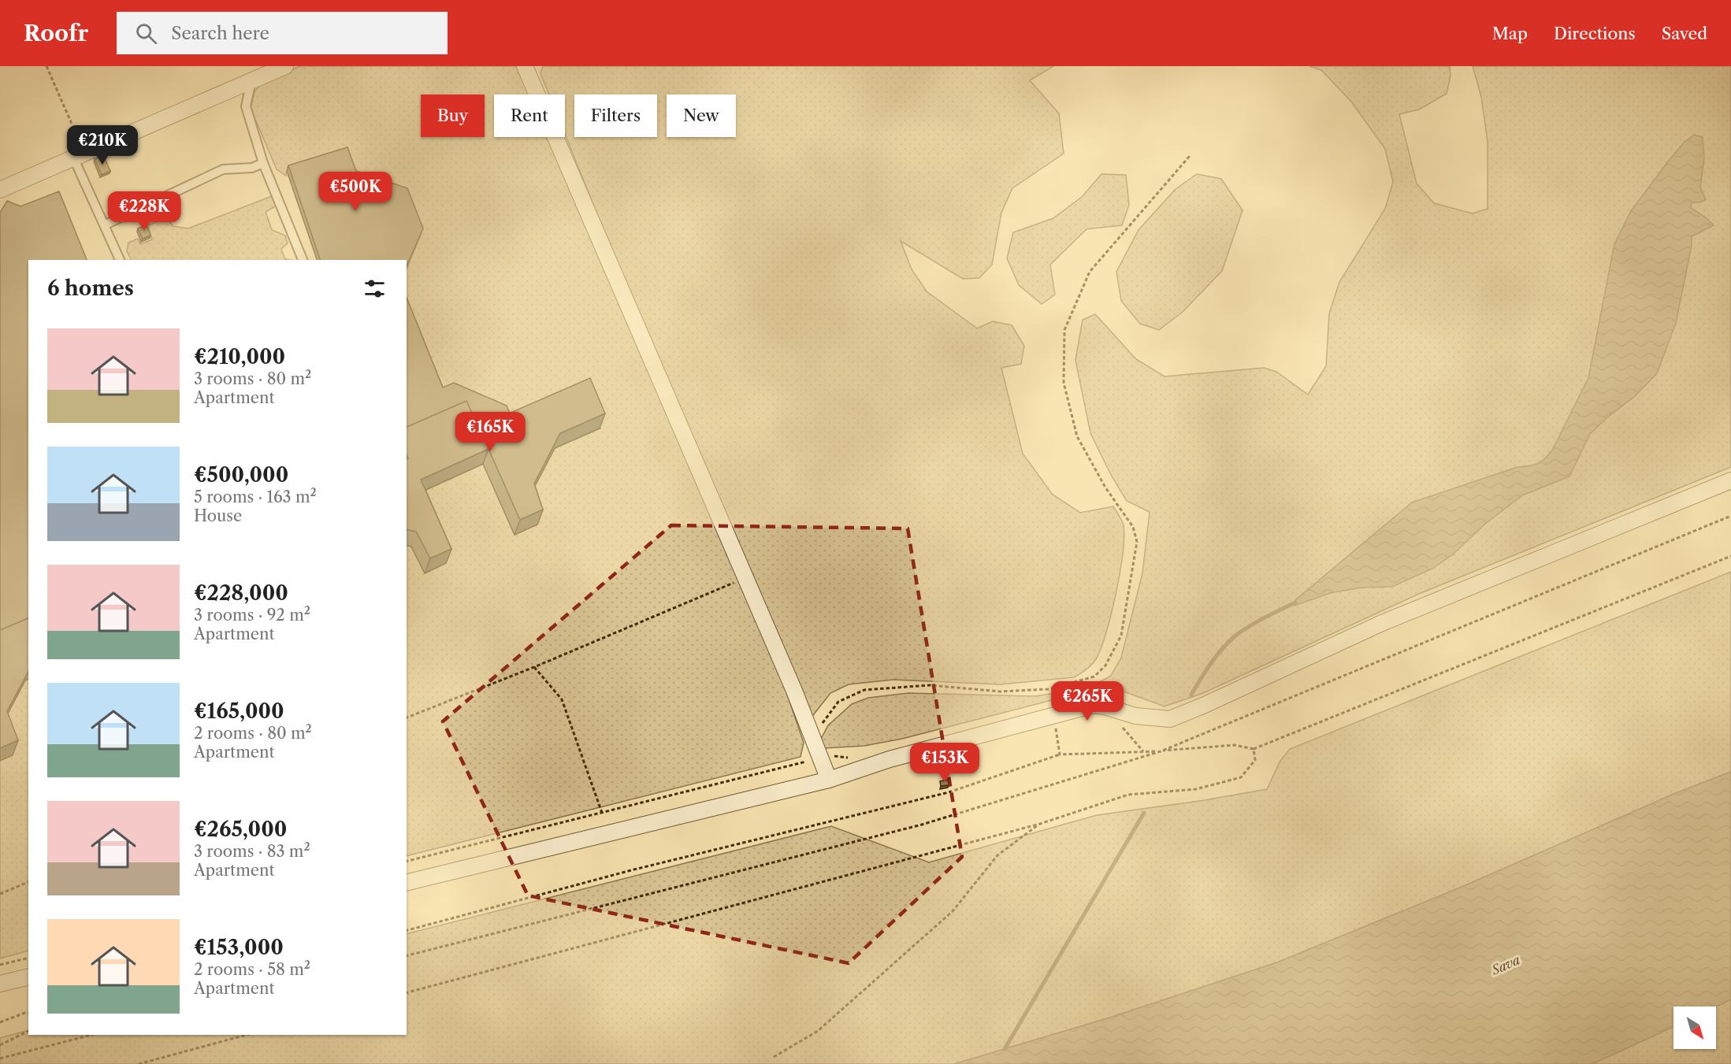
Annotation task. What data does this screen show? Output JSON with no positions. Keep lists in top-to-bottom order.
{
  "water": ["Sava"],
  "north": "bottom right",
  "page": {
    "header": "Roofr",
    "search": "Search here",
    "nav": ["Map", "Directions", "Saved"],
    "chip": [
      "Buy",
      "Rent",
      "Filters",
      "New"
    ],
    "price": [
      "€210K",
      "€500K",
      "€228K",
      "€165K",
      "€265K",
      "€153K"
    ],
    "heading": "6 homes",
    "list": [
      {
        "name": "€210,000",
        "note": "3 rooms · 80 m² · Apartment"
      },
      {
        "name": "€500,000",
        "note": "5 rooms · 163 m² · House"
      },
      {
        "name": "€228,000",
        "note": "3 rooms · 92 m² · Apartment"
      },
      {
        "name": "€165,000",
        "note": "2 rooms · 80 m² · Apartment"
      },
      {
        "name": "€265,000",
        "note": "3 rooms · 83 m² · Apartment"
      },
      {
        "name": "€153,000",
        "note": "2 rooms · 58 m² · Apartment"
      }
    ]
  }
}
